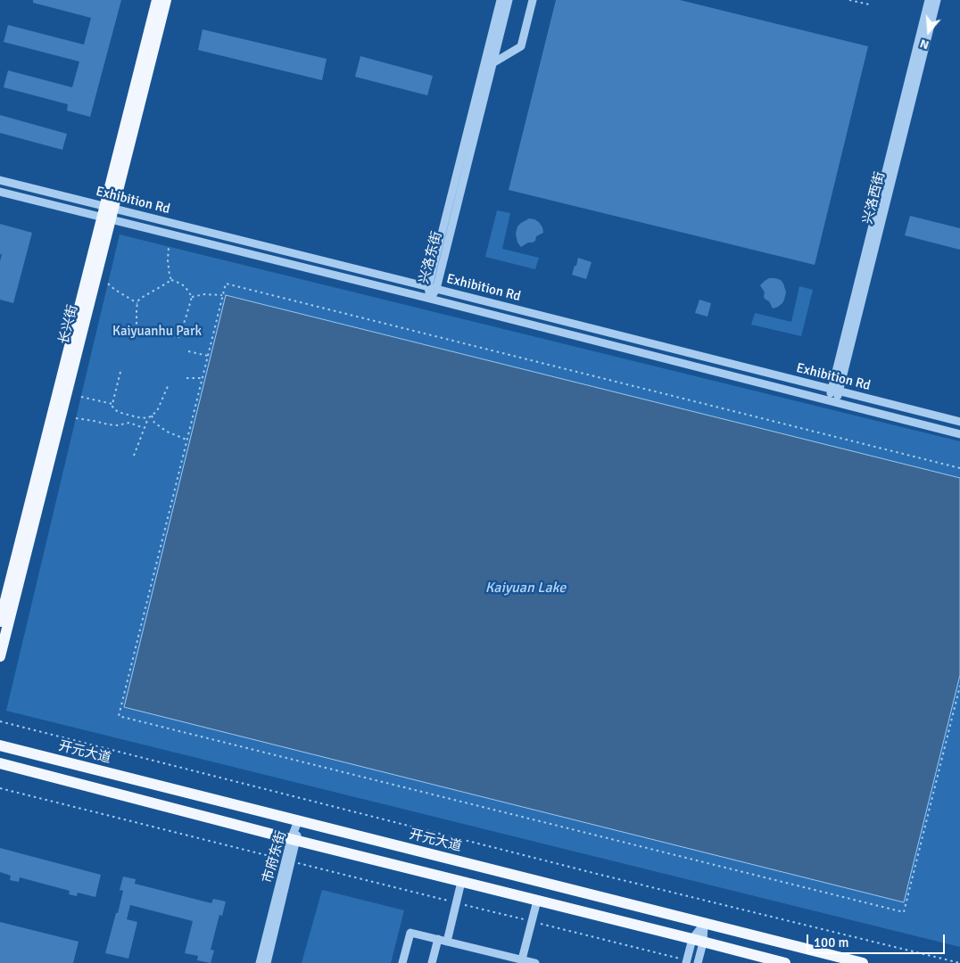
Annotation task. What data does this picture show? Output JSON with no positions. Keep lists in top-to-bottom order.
{
  "streets": {
    "main road": ["长兴街", "开元大道"],
    "street": [
      "兴洛西街",
      "Exhibition Rd",
      "兴洛东街",
      "市府东街"
    ]
  },
  "crossings": [
    ["兴洛西街", "Exhibition Rd"],
    ["Exhibition Rd", "兴洛东街"],
    ["Exhibition Rd", "长兴街"],
    ["开元大道", "市府东街"]
  ],
  "water": ["Kaiyuan Lake"],
  "parks": ["Kaiyuanhu Park"],
  "scale_bar": "100 m",
  "north": "bottom"
}
